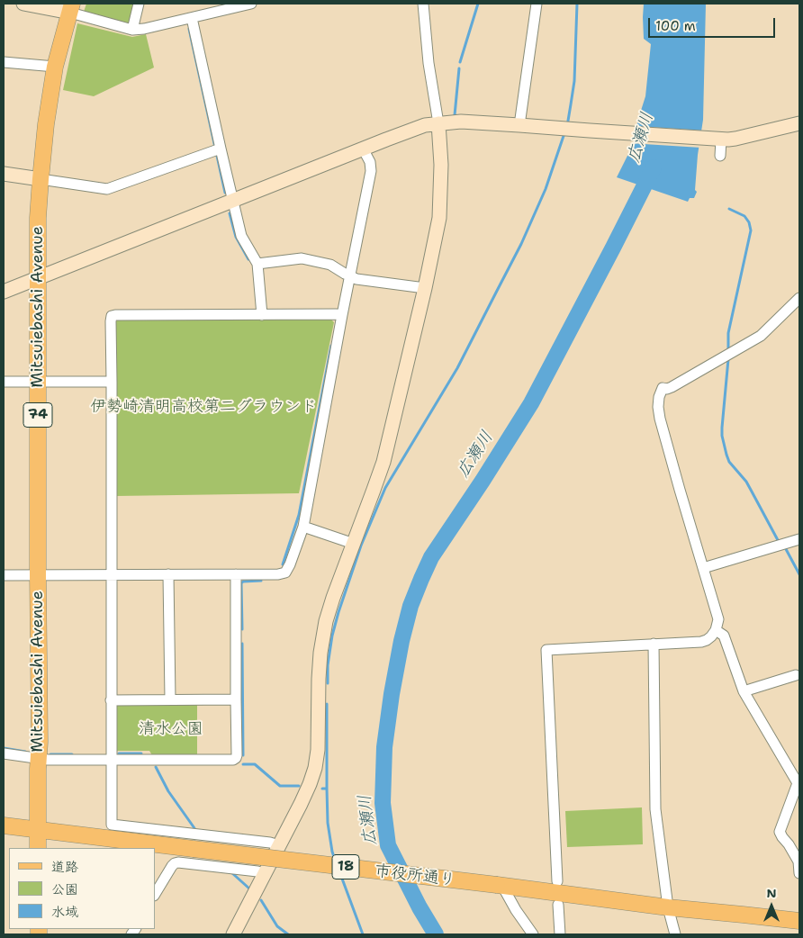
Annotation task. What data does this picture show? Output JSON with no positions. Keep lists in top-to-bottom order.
{
  "streets": {
    "main road": [
      "Mitsuiebashi Avenue",
      "74",
      "18",
      "市役所通り"
    ]
  },
  "crossings": [
    ["Mitsuiebashi Avenue", "市役所通り"]
  ],
  "water": ["広瀬川"],
  "parks": ["伊勢崎清明高校第二グラウンド", "清水公園"],
  "legend": ["道路", "公園", "水域"],
  "scale_bar": "100 m",
  "north": "top"
}
